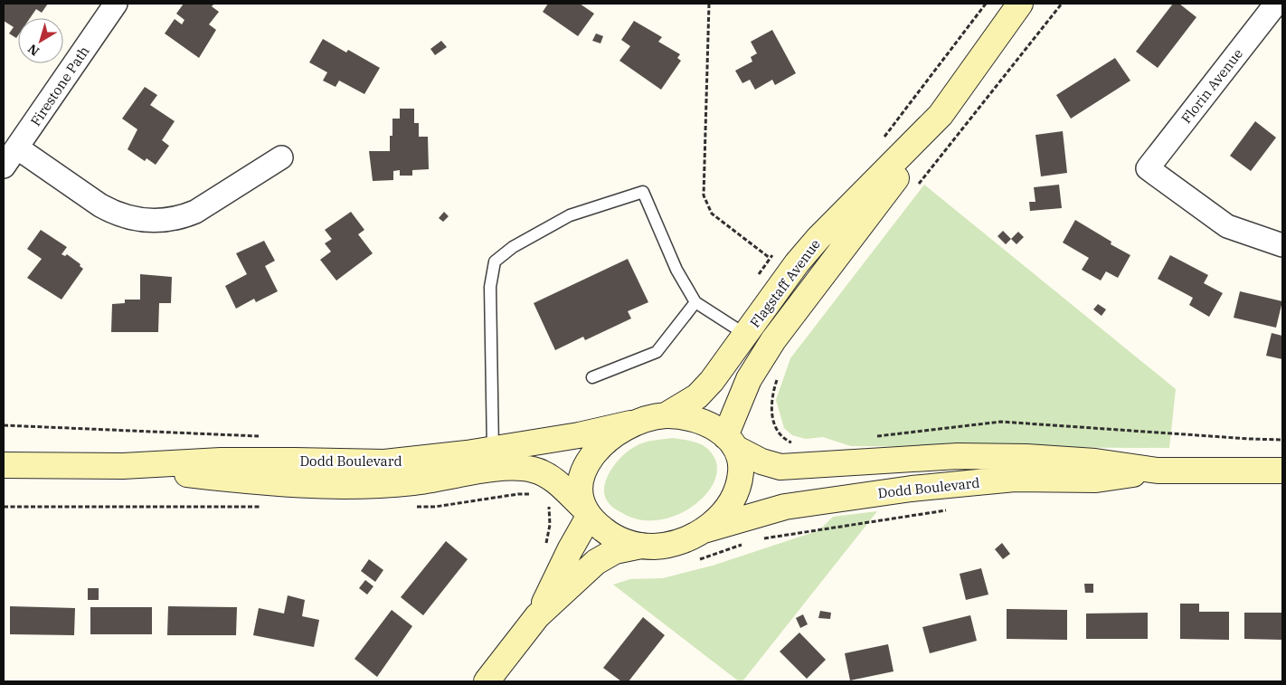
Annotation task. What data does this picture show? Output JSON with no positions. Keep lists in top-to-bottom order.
{
  "streets": {
    "street": [
      "Firestone Path",
      "Florin Avenue",
      "Flagstaff Avenue",
      "Dodd Boulevard"
    ]
  },
  "crossings": [
    ["Flagstaff Avenue", "Dodd Boulevard"]
  ],
  "north": "bottom left"
}
